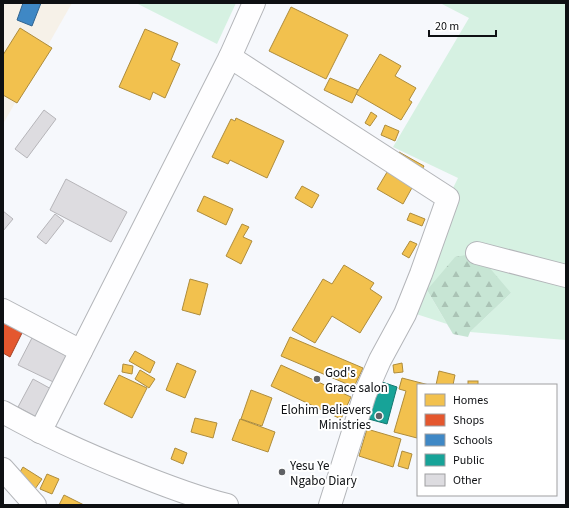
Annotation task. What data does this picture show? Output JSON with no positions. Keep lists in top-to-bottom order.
{
  "places": ["God's Grace salon", "Elohim Believers Ministries", "Yesu Ye Ngabo Diary"],
  "legend": [
    "Homes",
    "Shops",
    "Schools",
    "Public",
    "Other"
  ],
  "scale_bar": "20 m"
}
